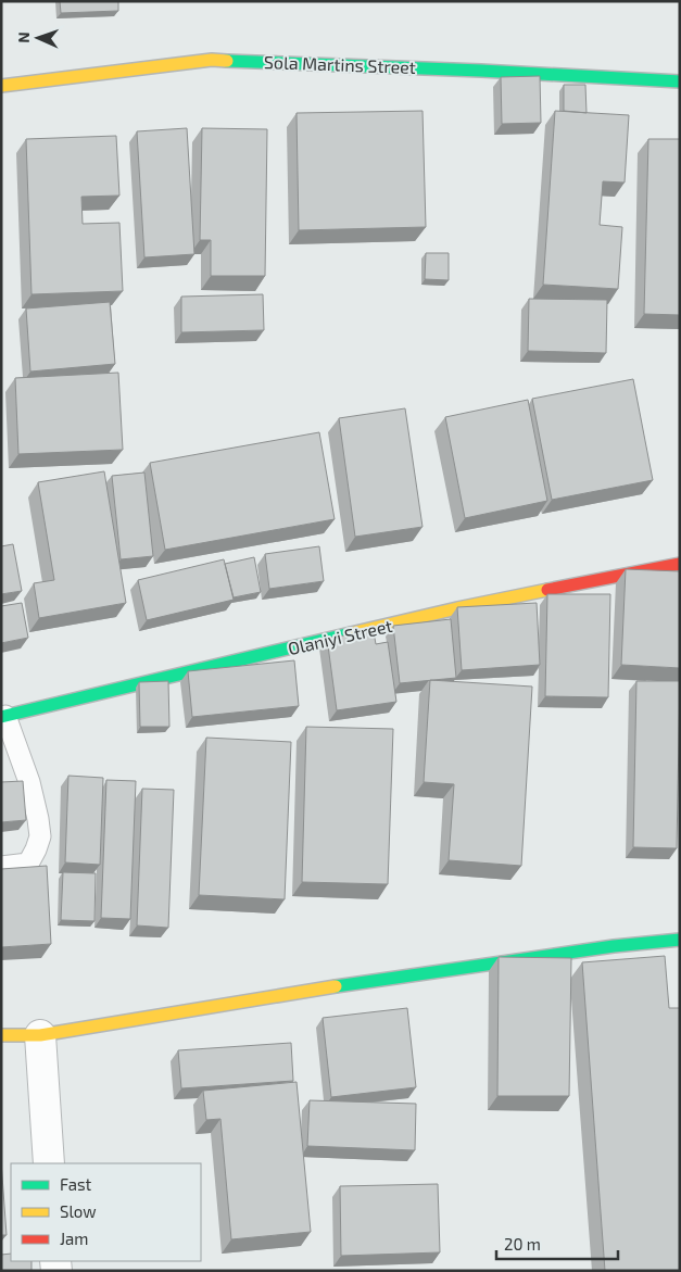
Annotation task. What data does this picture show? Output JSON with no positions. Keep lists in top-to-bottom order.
{
  "streets": {
    "street": ["Sola Martins Street", "Olaniyi Street"]
  },
  "legend": ["Fast", "Slow", "Jam"],
  "scale_bar": "20 m",
  "north": "left"
}
